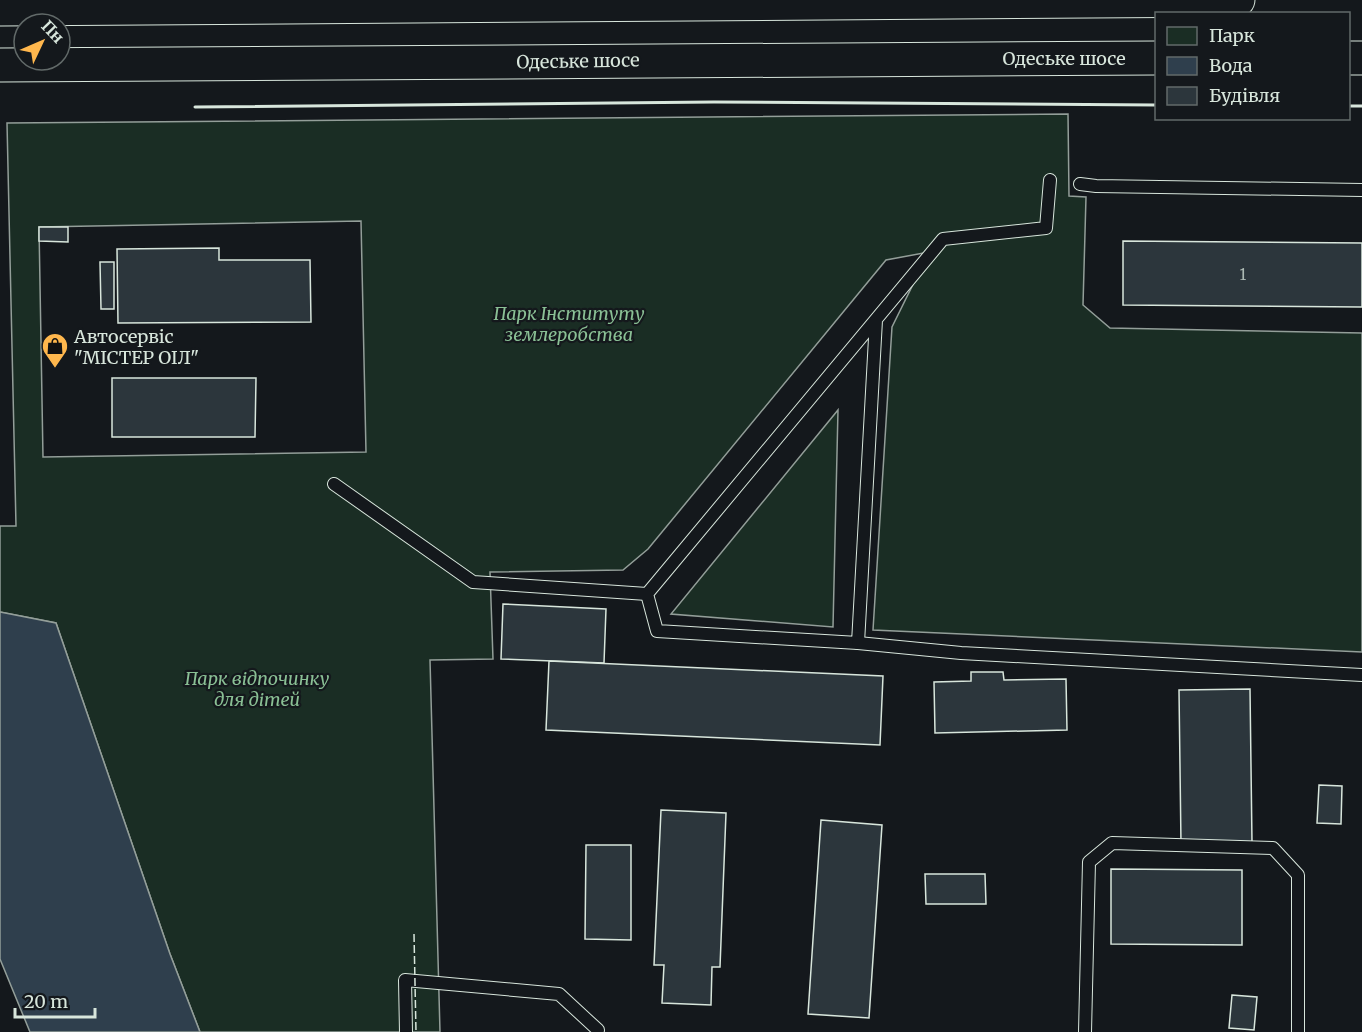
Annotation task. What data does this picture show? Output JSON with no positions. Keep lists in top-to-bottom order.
{
  "streets": {
    "highway": ["Одеське шосе"]
  },
  "parks": ["Парк Інституту землеробства", "Парк відпочинку для дітей"],
  "places": {
    "shop": ["Автосервіс \"МІСТЕР ОІЛ\""]
  },
  "house_numbers": ["1"],
  "legend": ["Парк", "Вода", "Будівля"],
  "scale_bar": "20 m",
  "north": "top right"
}
